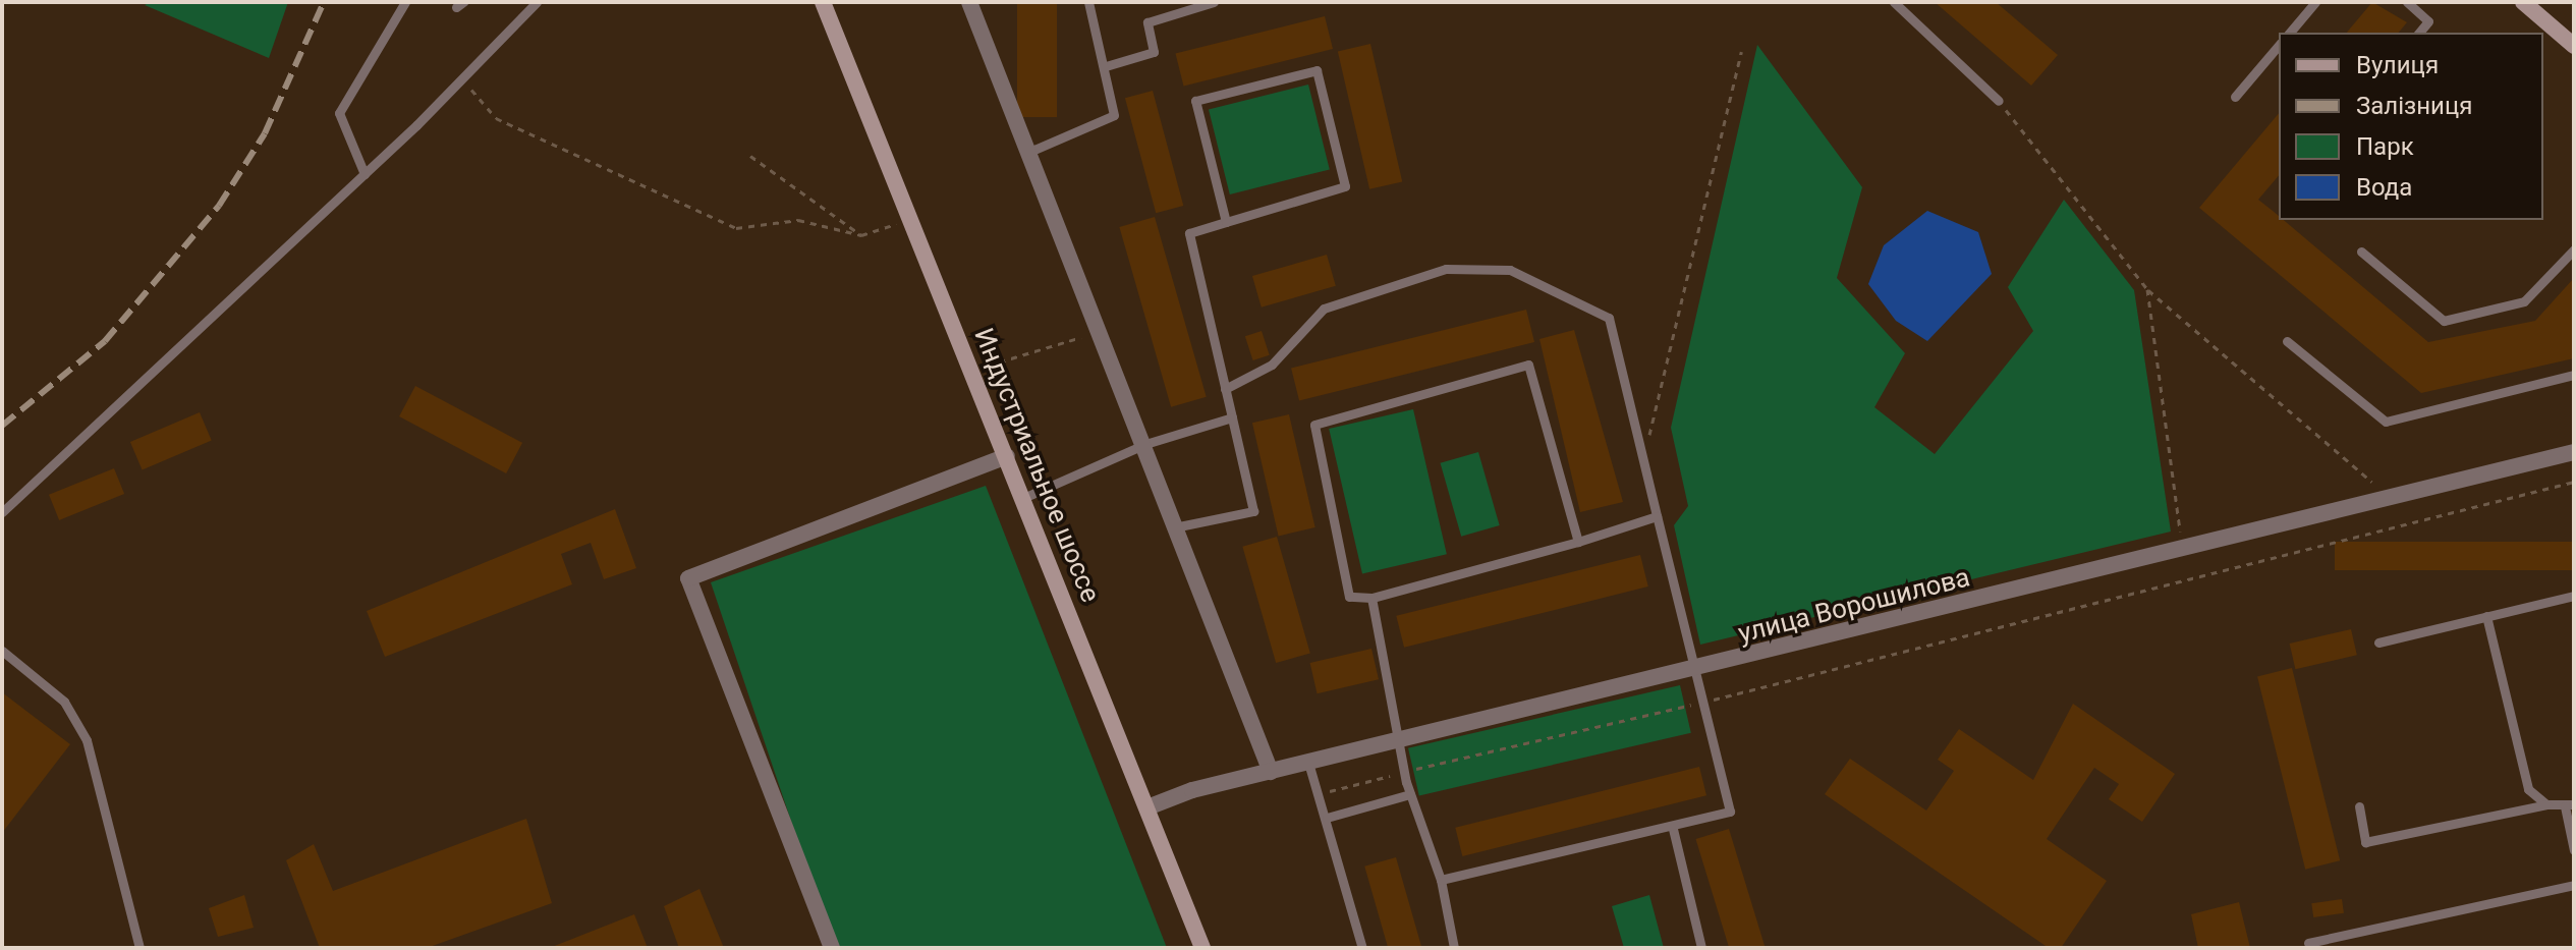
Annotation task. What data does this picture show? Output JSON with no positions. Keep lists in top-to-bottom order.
{
  "streets": {
    "main road": ["Индустриальное шоссе"],
    "street": ["улица Ворошилова"]
  },
  "crossings": [
    ["Индустриальное шоссе", "улица Ворошилова"]
  ],
  "legend": [
    "Вулиця",
    "Залізниця",
    "Парк",
    "Вода"
  ]
}
